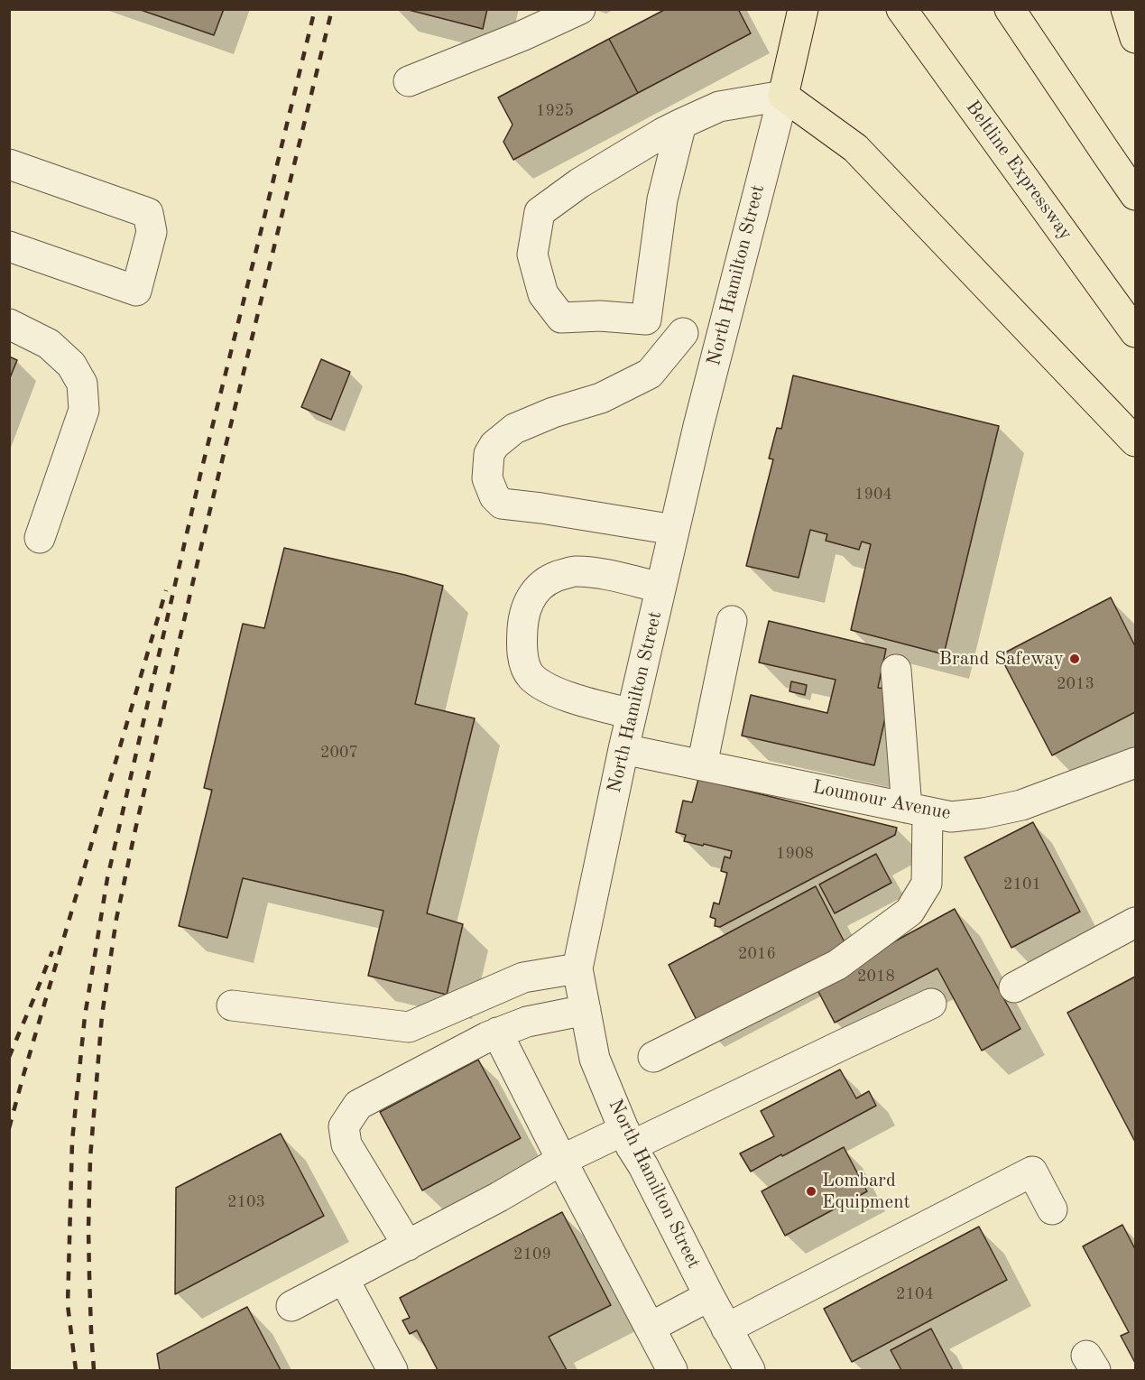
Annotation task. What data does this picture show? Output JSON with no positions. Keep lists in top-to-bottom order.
{
  "streets": {
    "main road": ["Beltline Expressway", "North Hamilton Street"],
    "street": ["Loumour Avenue"]
  },
  "crossings": [
    ["North Hamilton Street", "Loumour Avenue"]
  ],
  "places": ["Brand Safeway", "Lombard Equipment"],
  "house_numbers": [
    "1925",
    "1904",
    "2013",
    "2007",
    "1908",
    "2101",
    "2016",
    "2018",
    "2103",
    "2109",
    "2104"
  ]
}
